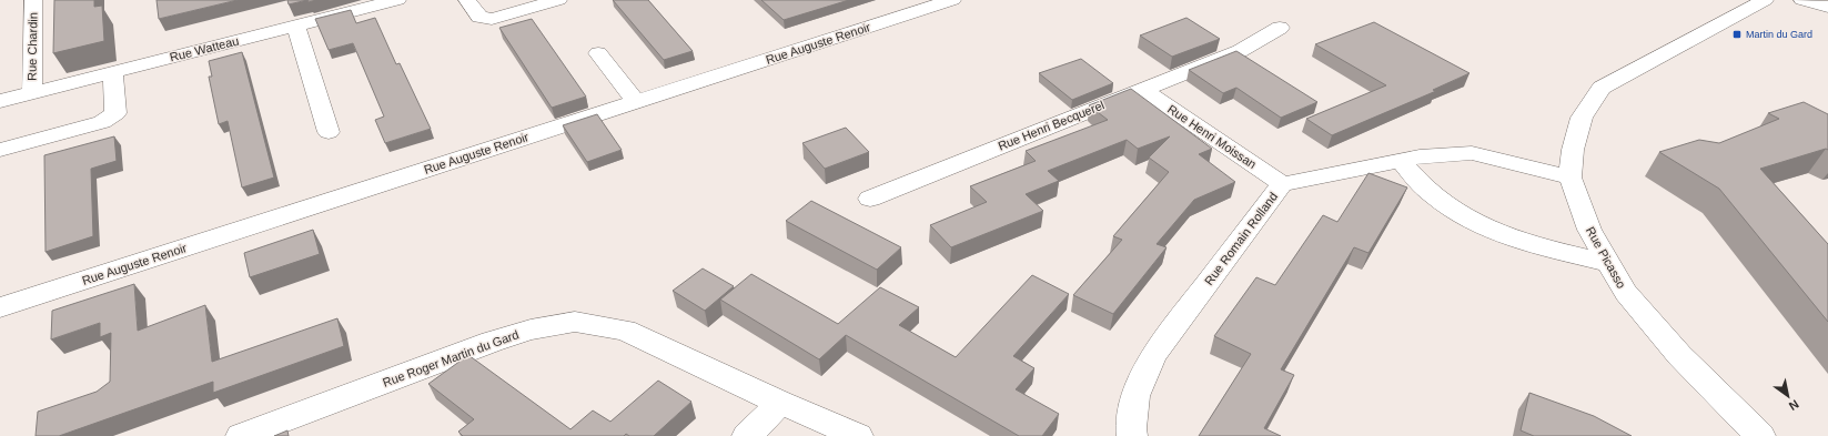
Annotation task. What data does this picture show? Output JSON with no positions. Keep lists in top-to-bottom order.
{
  "streets": {
    "street": [
      "Rue Auguste Renoir",
      "Rue Chardin",
      "Rue Watteau",
      "Rue Henri Becquerel",
      "Rue Henri Moissan",
      "Rue Romain Rolland",
      "Rue Picasso",
      "Rue Roger Martin du Gard"
    ]
  },
  "crossings": [
    ["Rue Chardin", "Rue Watteau"],
    ["Rue Henri Becquerel", "Rue Henri Moissan"],
    ["Rue Henri Moissan", "Rue Romain Rolland"],
    ["Rue Romain Rolland", "Rue Picasso"]
  ],
  "places": {
    "transit": ["Martin du Gard"]
  },
  "north": "bottom right"
}
